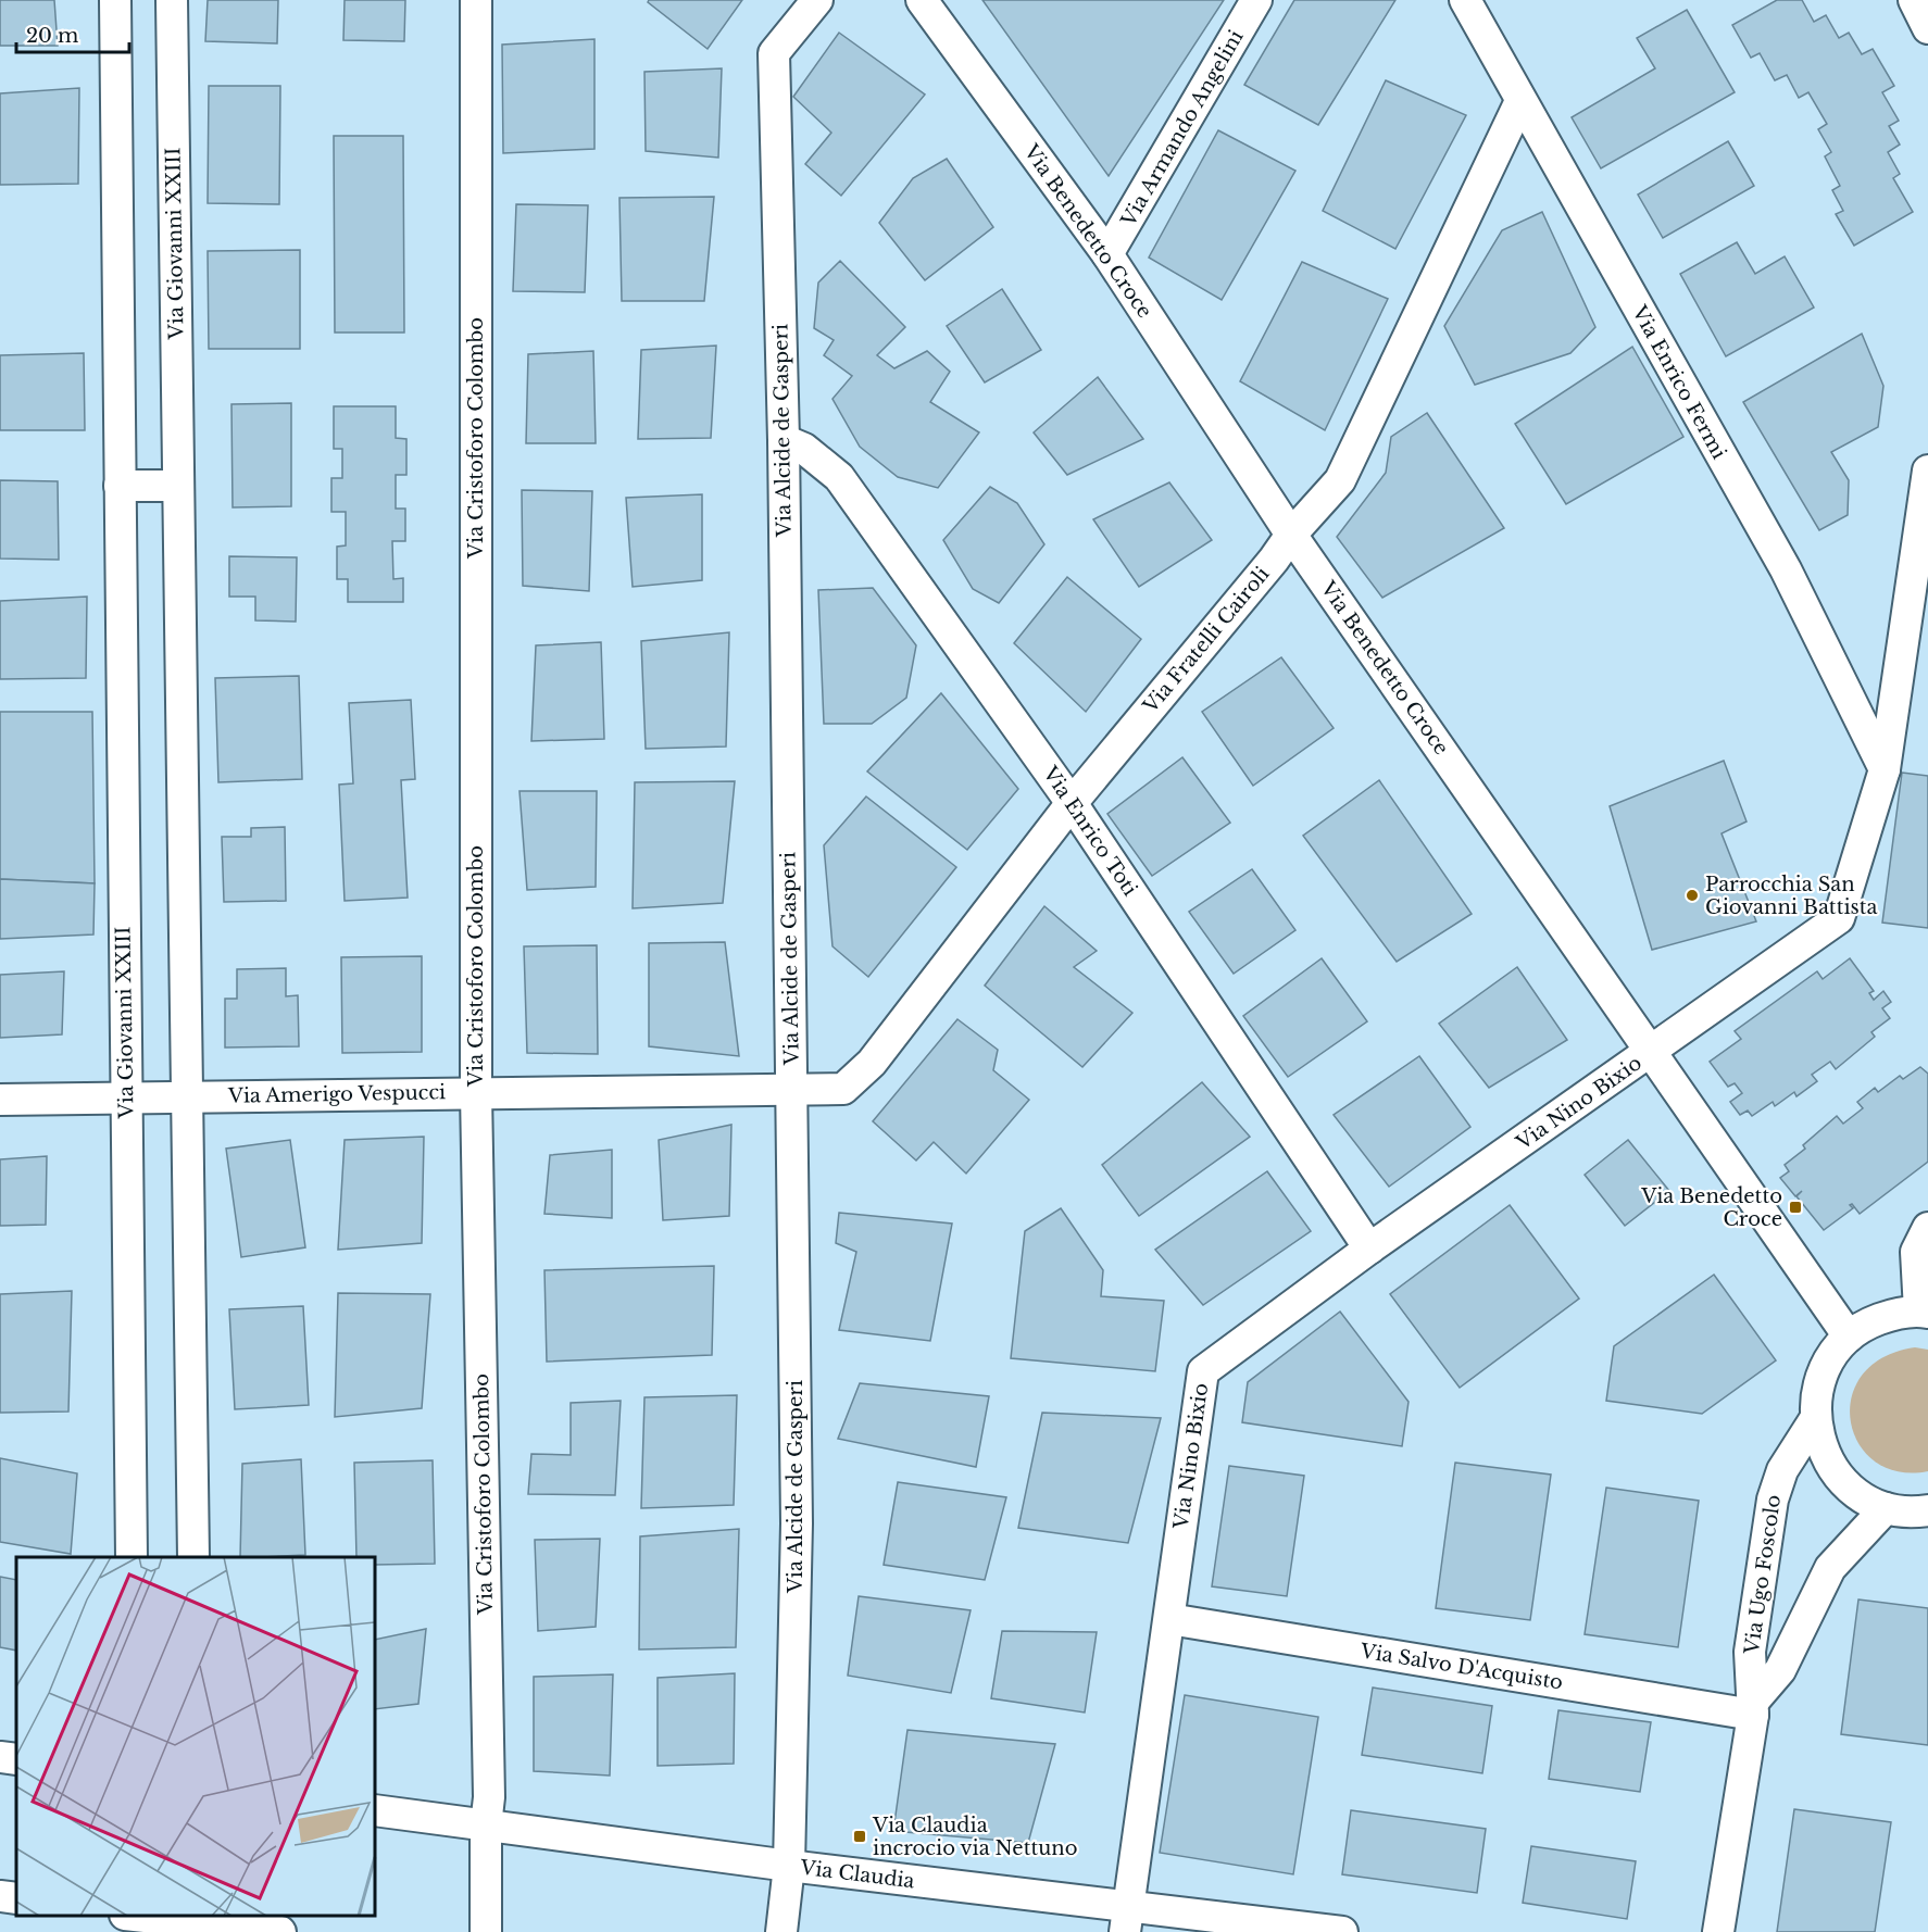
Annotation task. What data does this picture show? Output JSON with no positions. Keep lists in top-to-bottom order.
{
  "streets": {
    "street": [
      "Via Armando Angelini",
      "Via Benedetto Croce",
      "Via Giovanni XXIII",
      "Via Enrico Fermi",
      "Via Alcide de Gasperi",
      "Via Cristoforo Colombo",
      "Via Fratelli Cairoli",
      "Via Enrico Toti",
      "Via Amerigo Vespucci",
      "Via Nino Bixio",
      "Via Ugo Foscolo",
      "Via Salvo D'Acquisto",
      "Via Claudia"
    ]
  },
  "crossings": [
    ["Via Armando Angelini", "Via Benedetto Croce"],
    ["Via Benedetto Croce", "Via Fratelli Cairoli"],
    ["Via Benedetto Croce", "Via Nino Bixio"],
    ["Via Giovanni XXIII", "Via Amerigo Vespucci"],
    ["Via Enrico Fermi", "Via Fratelli Cairoli"],
    ["Via Enrico Fermi", "Via Nino Bixio"],
    ["Via Alcide de Gasperi", "Via Fratelli Cairoli"],
    ["Via Alcide de Gasperi", "Via Enrico Toti"],
    ["Via Alcide de Gasperi", "Via Amerigo Vespucci"],
    ["Via Alcide de Gasperi", "Via Claudia"],
    ["Via Cristoforo Colombo", "Via Amerigo Vespucci"],
    ["Via Cristoforo Colombo", "Via Claudia"],
    ["Via Fratelli Cairoli", "Via Enrico Toti"],
    ["Via Fratelli Cairoli", "Via Amerigo Vespucci"],
    ["Via Enrico Toti", "Via Nino Bixio"],
    ["Via Nino Bixio", "Via Salvo D'Acquisto"],
    ["Via Nino Bixio", "Via Claudia"],
    ["Via Ugo Foscolo", "Via Salvo D'Acquisto"]
  ],
  "places": {
    "other": ["Parrocchia San Giovanni Battista"],
    "transit": ["Via Benedetto Croce", "Via Claudia incrocio via Nettuno"]
  },
  "scale_bar": "20 m"
}
